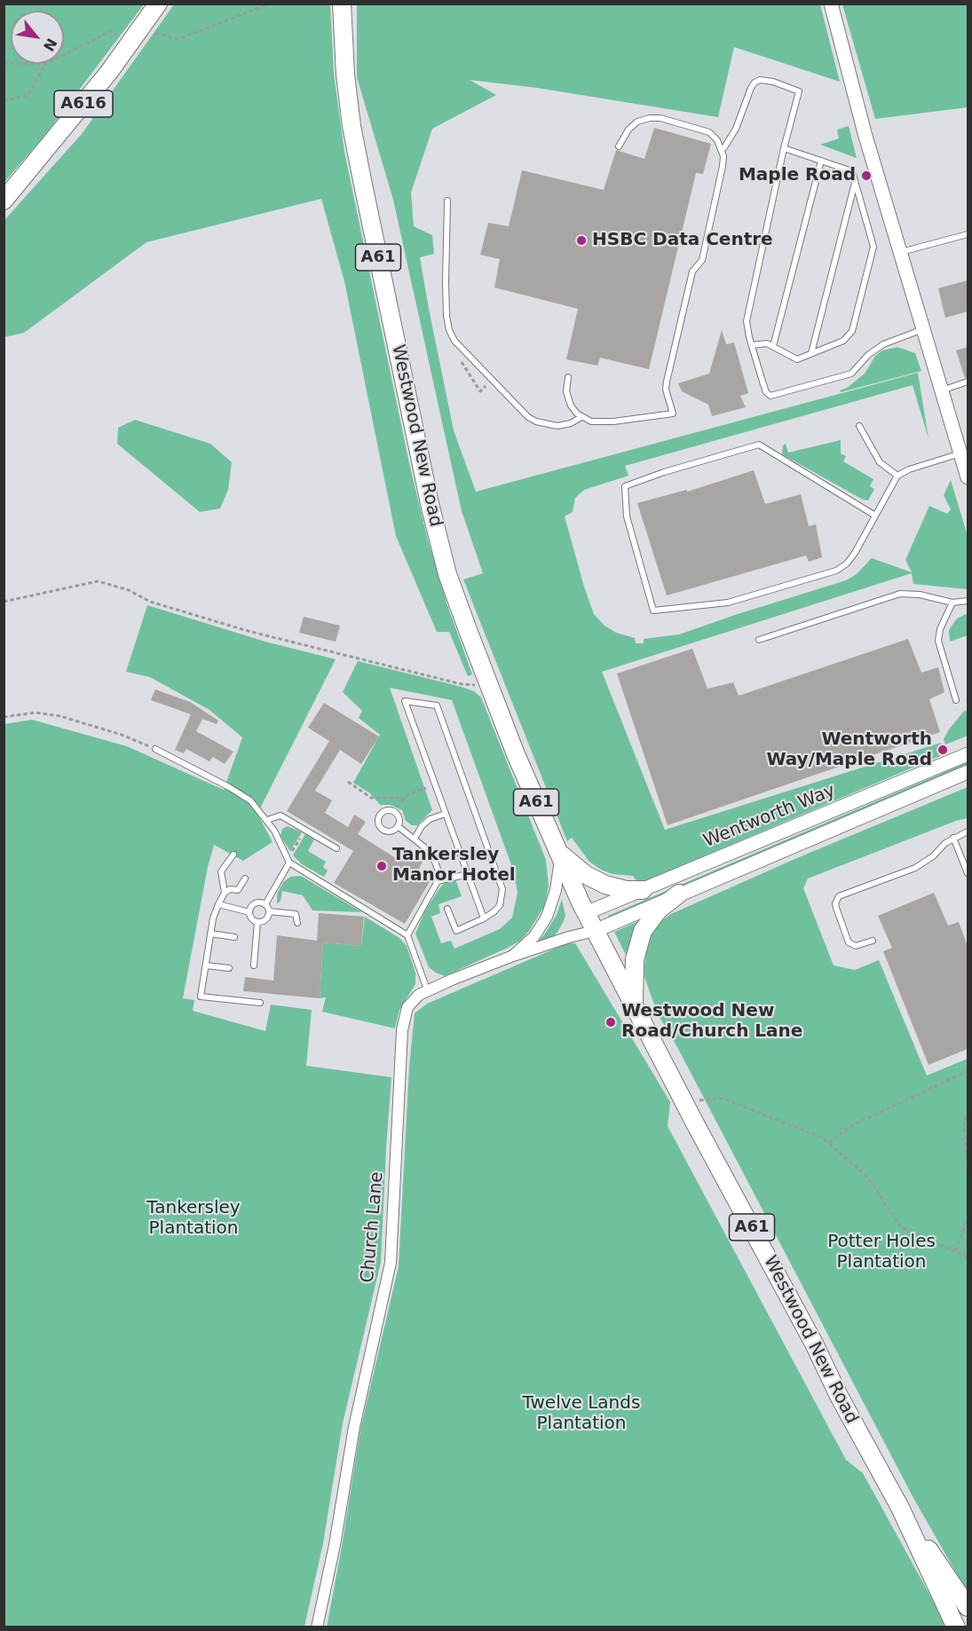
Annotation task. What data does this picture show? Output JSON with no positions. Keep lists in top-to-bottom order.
{
  "streets": {
    "highway": ["A616", "A61", "Westwood New Road"],
    "street": ["Wentworth Way", "Church Lane"]
  },
  "crossings": [
    ["Westwood New Road", "Wentworth Way"],
    ["Westwood New Road", "Church Lane"],
    ["Wentworth Way", "Church Lane"]
  ],
  "parks": ["Tankersley Plantation", "Potter Holes Plantation", "Twelve Lands Plantation"],
  "places": [
    "Maple Road",
    "HSBC Data Centre",
    "Wentworth Way/Maple Road",
    "Tankersley Manor Hotel",
    "Westwood New Road/Church Lane"
  ],
  "north": "bottom right"
}
